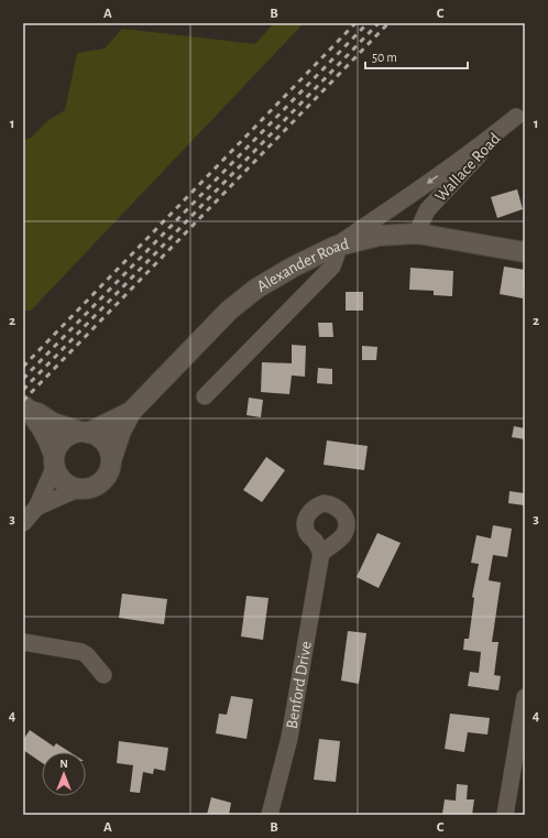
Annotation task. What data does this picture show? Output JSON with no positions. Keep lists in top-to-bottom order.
{
  "streets": {
    "street": ["Wallace Road", "Alexander Road", "Benford Drive"]
  },
  "crossings": [
    ["Wallace Road", "Alexander Road"]
  ],
  "scale_bar": "50 m",
  "north": "top",
  "grid": {
    "columns": ["A", "B", "C"],
    "rows": [
      "1",
      "2",
      "3",
      "4"
    ]
  }
}
